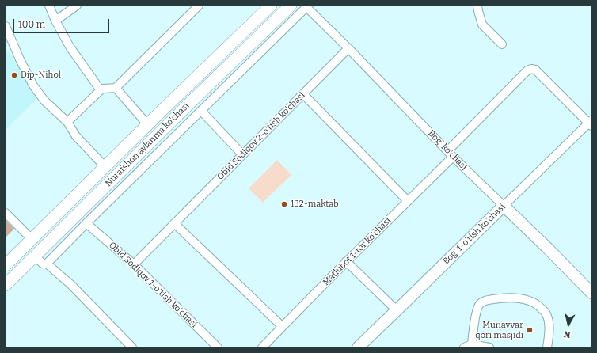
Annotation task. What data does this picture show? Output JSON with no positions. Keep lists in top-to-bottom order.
{
  "streets": {
    "main road": ["Nurafshon aylanma ko'chasi"],
    "street": [
      "Obid Sodiqov 2-o'tish ko'chasi",
      "Bog' ko'chasi",
      "Bog' 1-o'tish ko'chasi",
      "Matlubot 1-tor ko'chasi",
      "Obid Sodiqov 1-o'tish ko'chasi"
    ]
  },
  "crossings": [
    ["Obid Sodiqov 2-o'tish ko'chasi", "Bog' ko'chasi"],
    ["Obid Sodiqov 2-o'tish ko'chasi", "Obid Sodiqov 1-o'tish ko'chasi"],
    ["Bog' ko'chasi", "Bog' 1-o'tish ko'chasi"],
    ["Bog' ko'chasi", "Matlubot 1-tor ko'chasi"],
    ["Bog' 1-o'tish ko'chasi", "Matlubot 1-tor ko'chasi"]
  ],
  "places": ["Dip-Nihol", "132-maktab", "Munavvar qori masjidi"],
  "scale_bar": "100 m",
  "north": "bottom"
}
